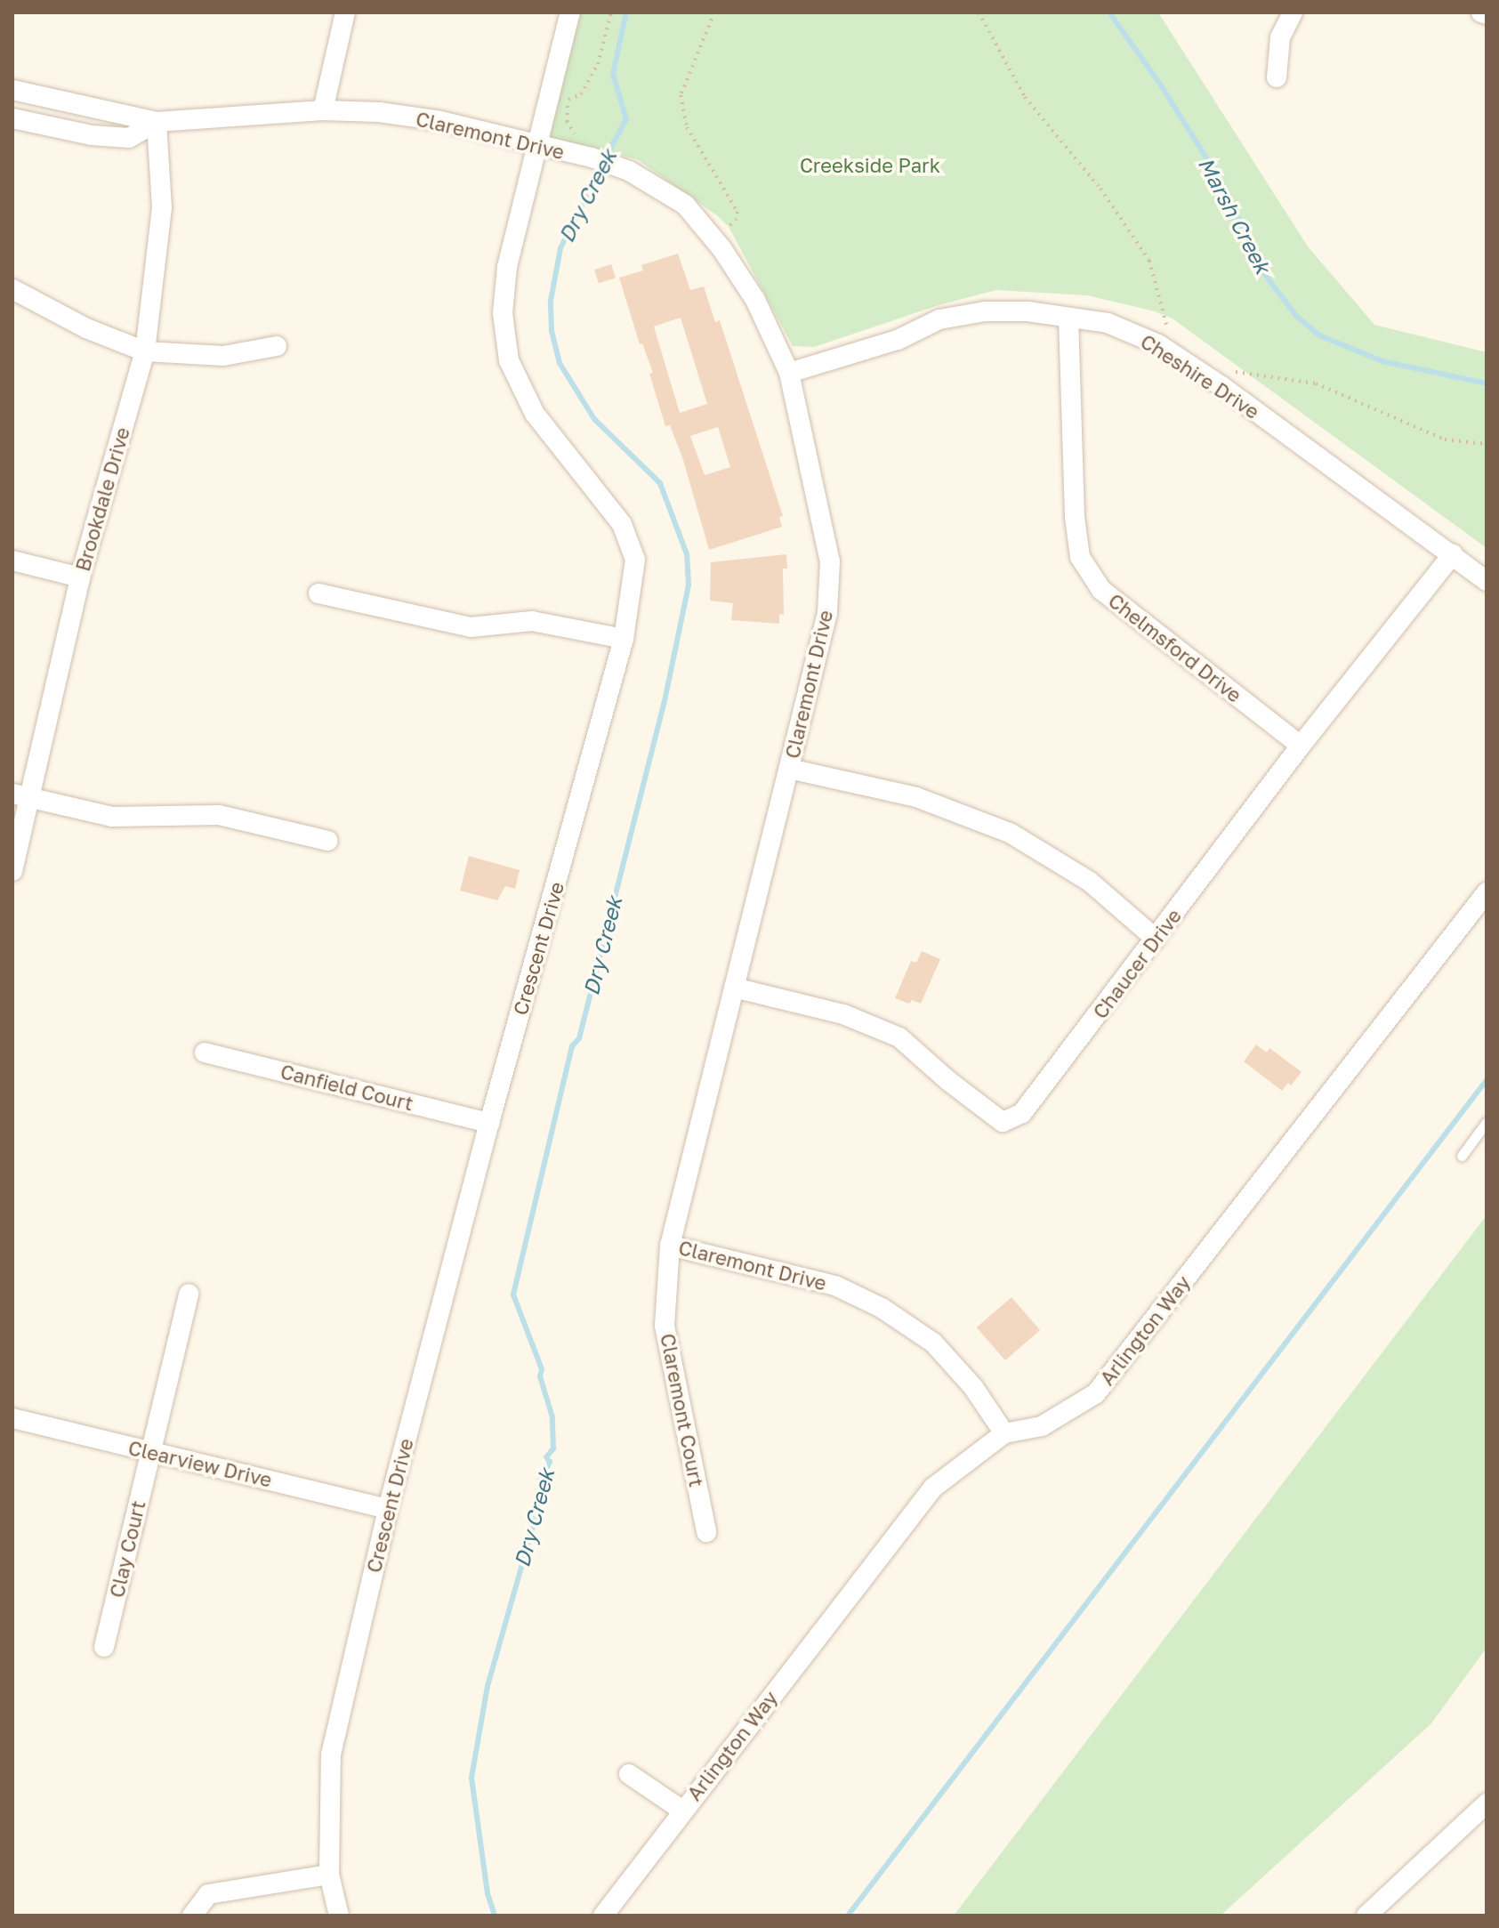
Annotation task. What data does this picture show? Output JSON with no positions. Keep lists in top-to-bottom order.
{
  "streets": {
    "street": [
      "Claremont Drive",
      "Cheshire Drive",
      "Brookdale Drive",
      "Chelmsford Drive",
      "Crescent Drive",
      "Chaucer Drive",
      "Canfield Court",
      "Arlington Way",
      "Claremont Court",
      "Clearview Drive",
      "Clay Court"
    ]
  },
  "crossings": [
    ["Claremont Drive", "Cheshire Drive"],
    ["Claremont Drive", "Brookdale Drive"],
    ["Claremont Drive", "Crescent Drive"],
    ["Claremont Drive", "Chaucer Drive"],
    ["Claremont Drive", "Arlington Way"],
    ["Claremont Drive", "Claremont Court"],
    ["Cheshire Drive", "Chelmsford Drive"],
    ["Cheshire Drive", "Chaucer Drive"],
    ["Chelmsford Drive", "Chaucer Drive"],
    ["Crescent Drive", "Canfield Court"],
    ["Crescent Drive", "Clearview Drive"],
    ["Clearview Drive", "Clay Court"]
  ],
  "water": ["Dry Creek", "Marsh Creek"],
  "parks": ["Creekside Park"]
}
